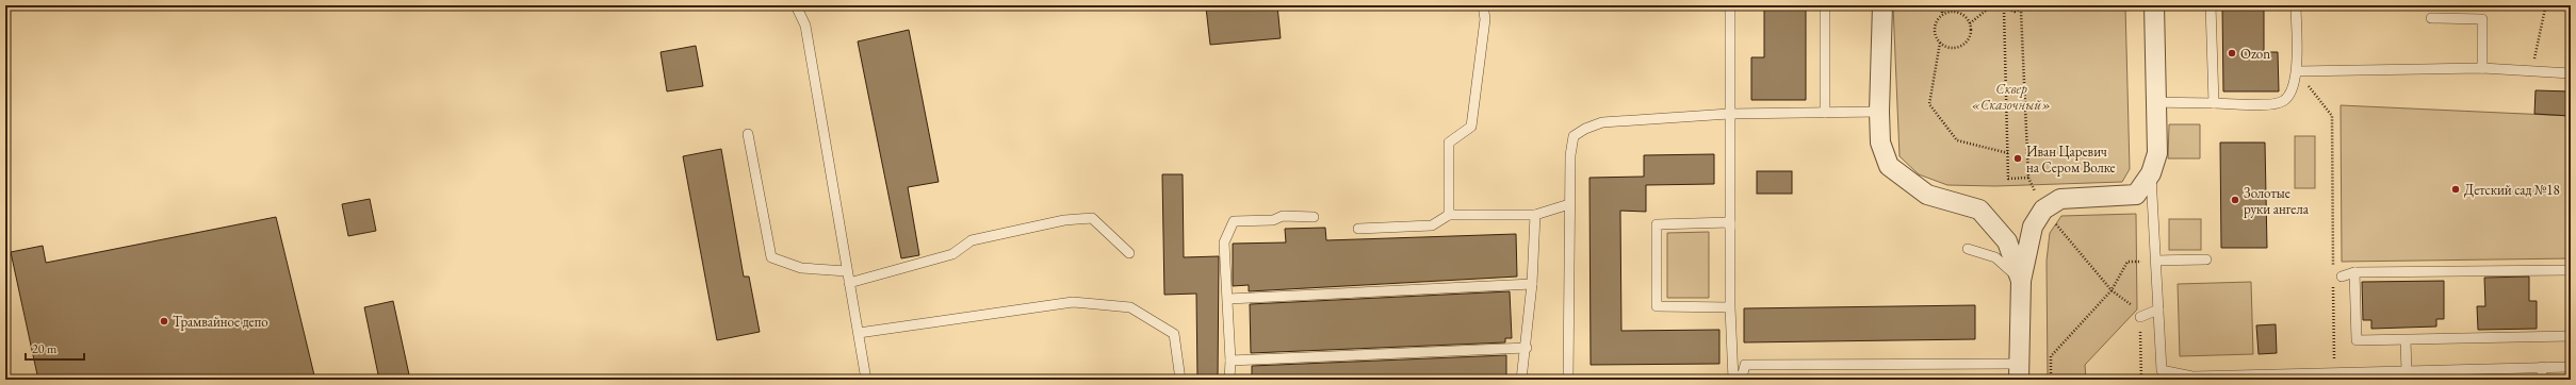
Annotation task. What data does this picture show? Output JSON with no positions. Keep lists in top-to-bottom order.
{
  "parks": ["Сквер «Сказочный»"],
  "places": [
    "Ozon",
    "Иван Царевич на Сером Волке",
    "Детский сад №18",
    "Золотые руки ангела",
    "Трамвайное депо"
  ],
  "scale_bar": "20 m"
}
